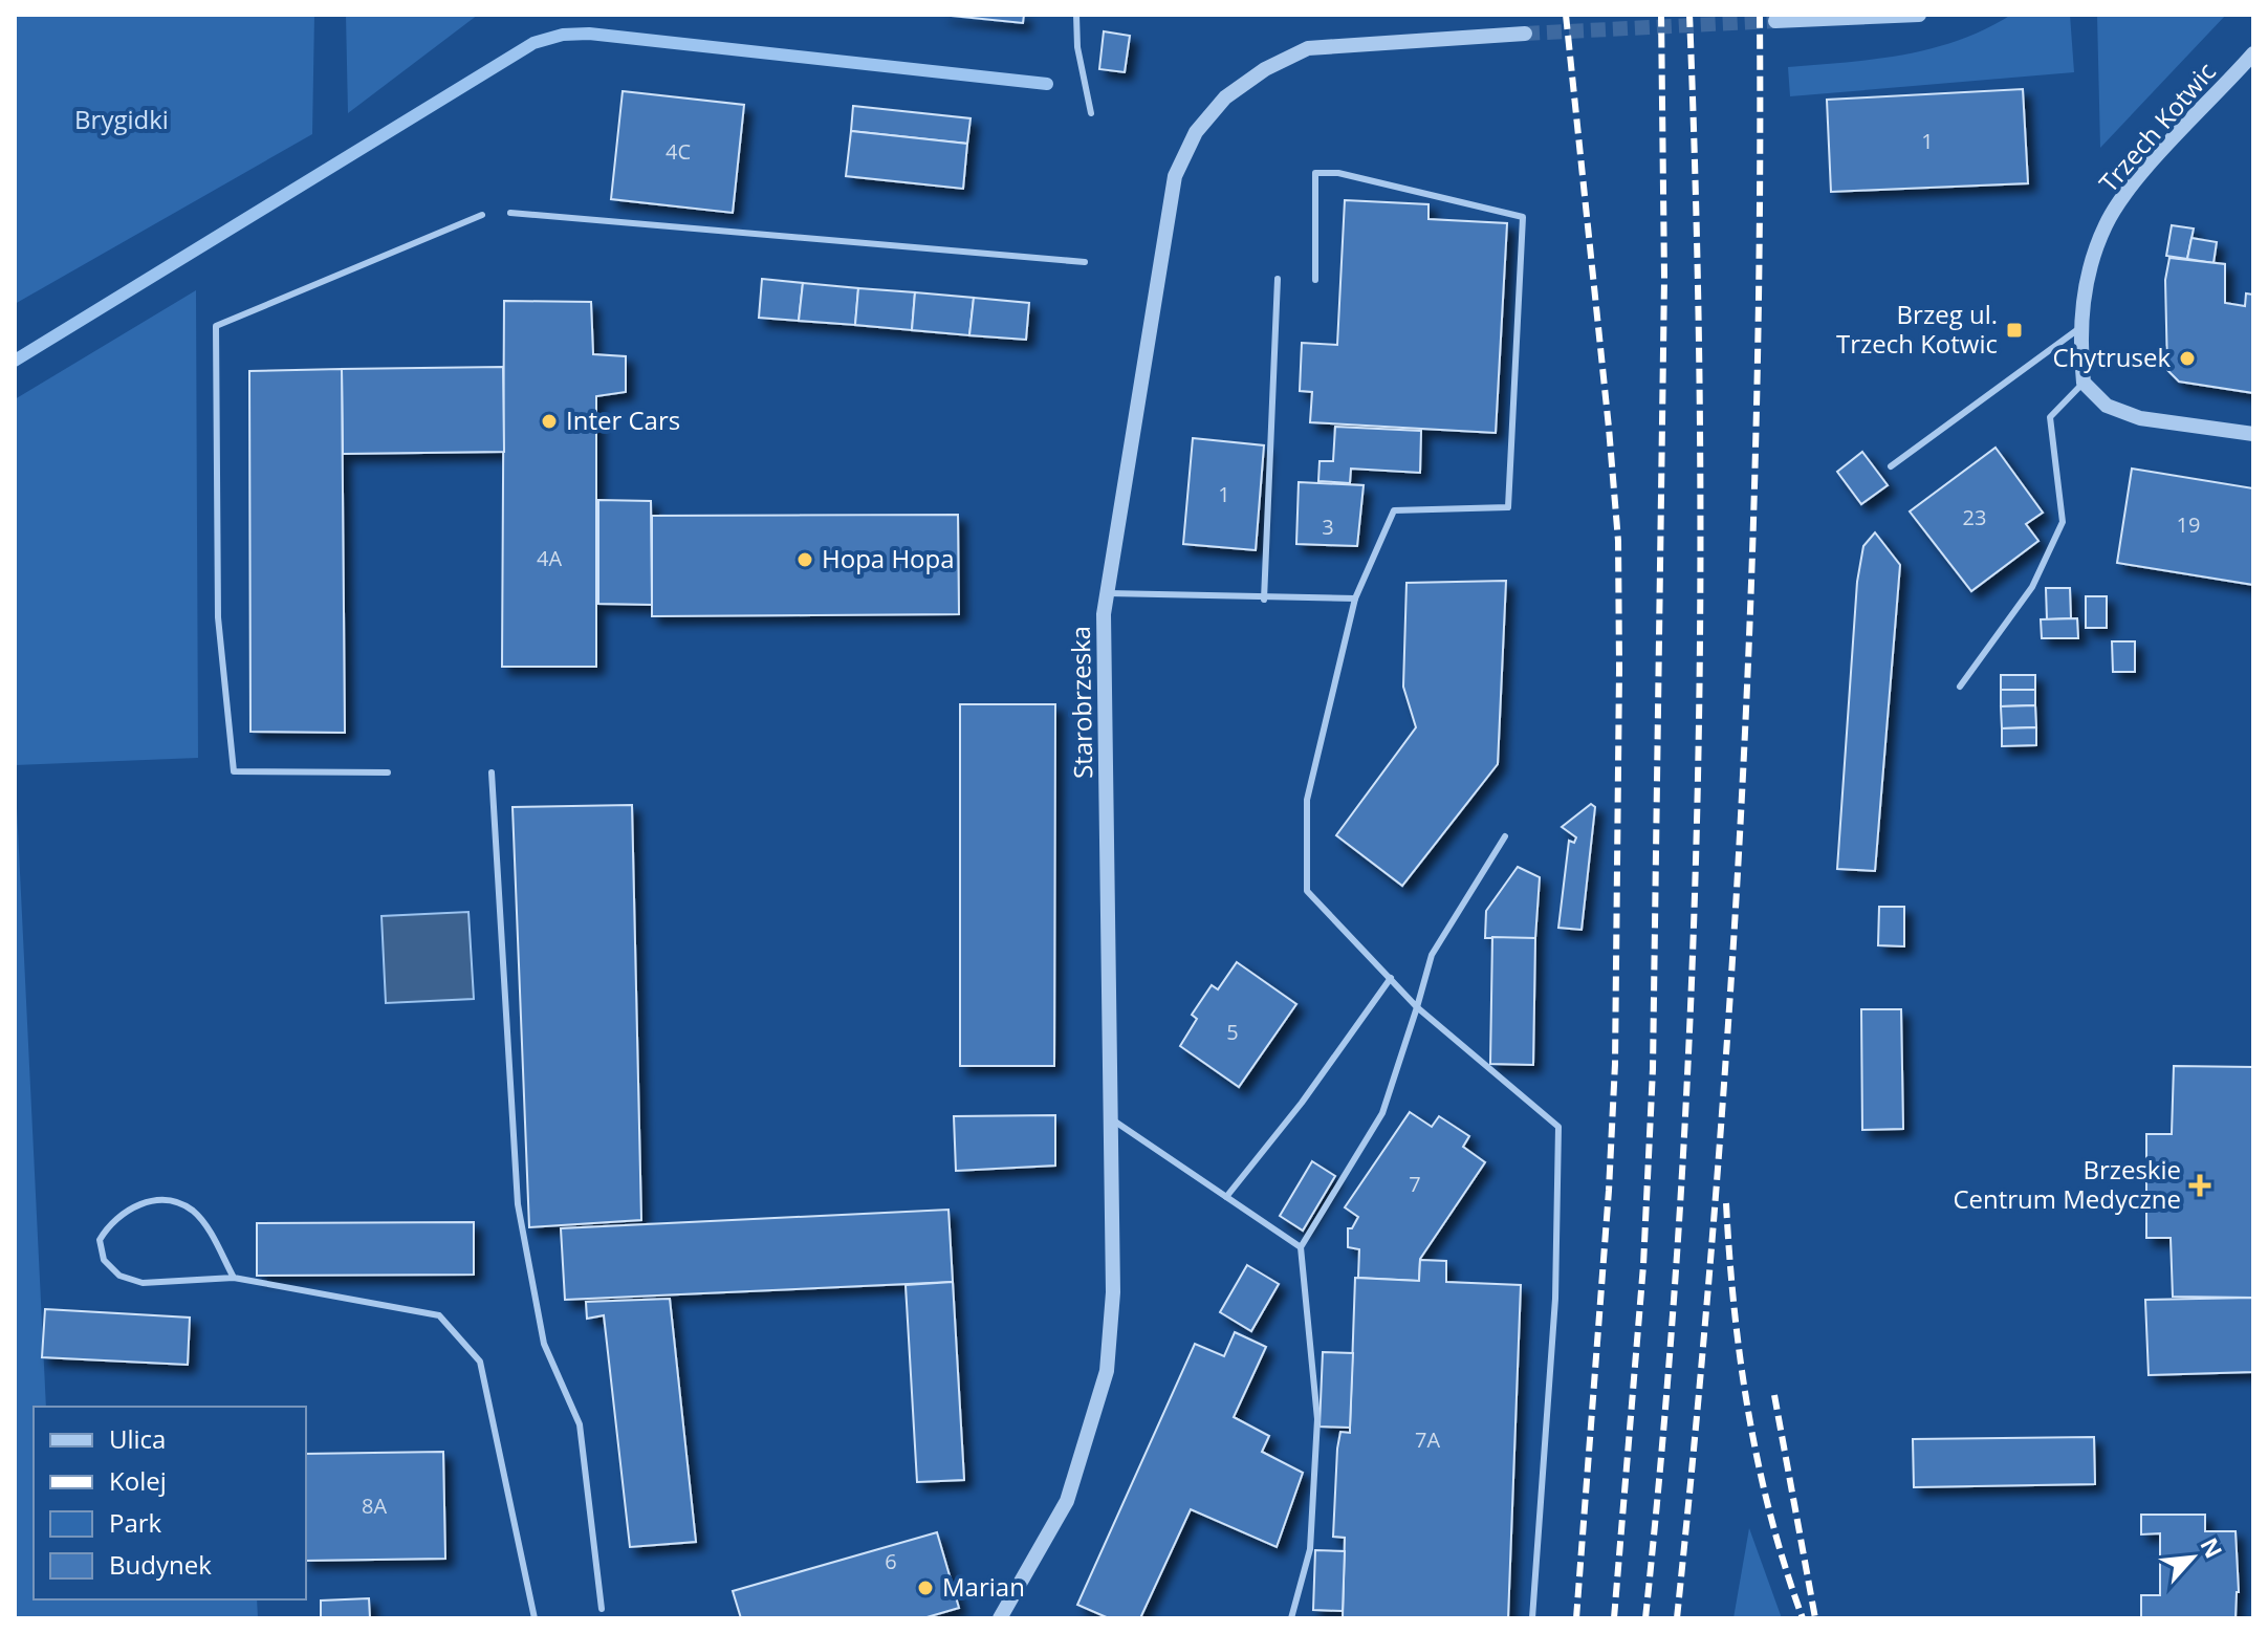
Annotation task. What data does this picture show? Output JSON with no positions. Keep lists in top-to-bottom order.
{
  "streets": {
    "street": ["Trzech Kotwic", "Starobrzeska"]
  },
  "parks": ["Brygidki"],
  "places": {
    "transit": ["Brzeg ul. Trzech Kotwic"],
    "other": [
      "Chytrusek",
      "Inter Cars",
      "Hopa Hopa",
      "Marian"
    ],
    "health": ["Brzeskie Centrum Medyczne"]
  },
  "house_numbers": [
    "1",
    "4C",
    "1",
    "23",
    "19",
    "3",
    "4A",
    "5",
    "7",
    "7A",
    "8A",
    "6"
  ],
  "legend": [
    "Ulica",
    "Kolej",
    "Park",
    "Budynek"
  ],
  "north": "top right"
}
